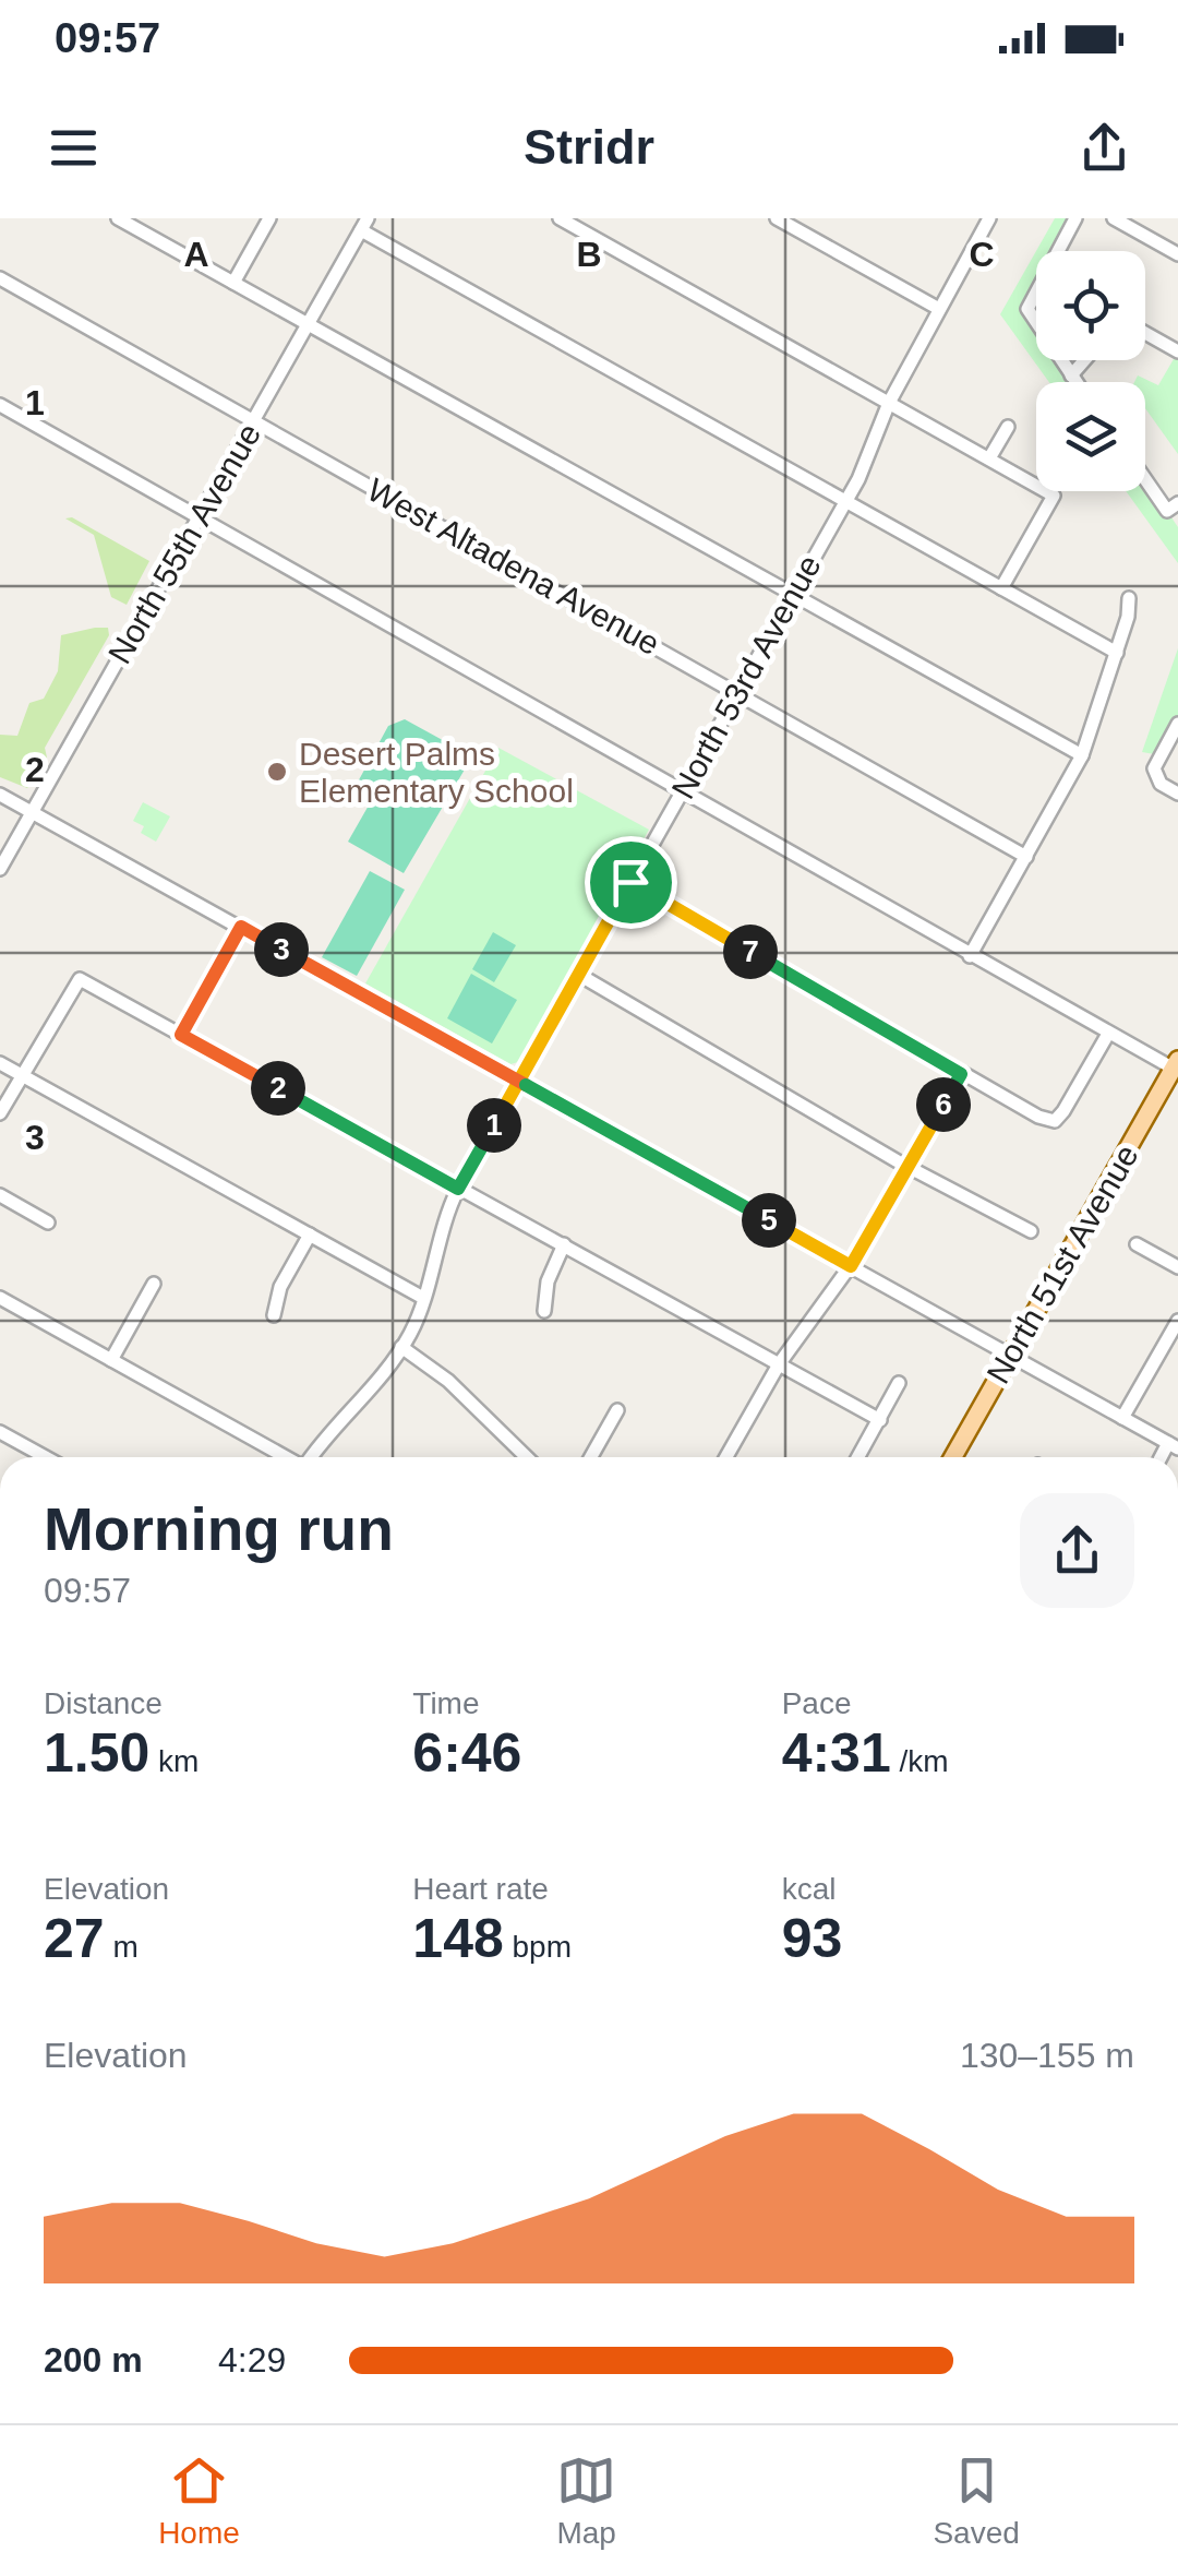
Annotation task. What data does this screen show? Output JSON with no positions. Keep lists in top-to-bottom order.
{
  "streets": {
    "main road": ["North 51st Avenue"],
    "street": ["North 55th Avenue", "West Altadena Avenue", "North 53rd Avenue"]
  },
  "crossings": [
    ["North 55th Avenue", "West Altadena Avenue"],
    ["West Altadena Avenue", "North 53rd Avenue"]
  ],
  "places": ["Desert Palms Elementary School"],
  "page": {
    "status": "09:57",
    "header": "Stridr",
    "pins": [
      "3",
      "7",
      "2",
      "6",
      "1",
      "5"
    ],
    "heading": ["Morning run", "09:57"],
    "stats": [
      ["Distance", "1.50 km"],
      ["Time", "6:46"],
      ["Pace", "4:31 /km"],
      ["Elevation", "27 m"],
      ["Heart rate", "148 bpm"],
      ["kcal", "93"]
    ],
    "chart": ["Elevation", "130–155 m"],
    "list": [
      {
        "name": "200 m",
        "note": "4:29"
      }
    ],
    "tabs": ["Home", "Map", "Saved"]
  },
  "grid": {
    "columns": ["A", "B", "C"],
    "rows": ["1", "2", "3"]
  }
}
